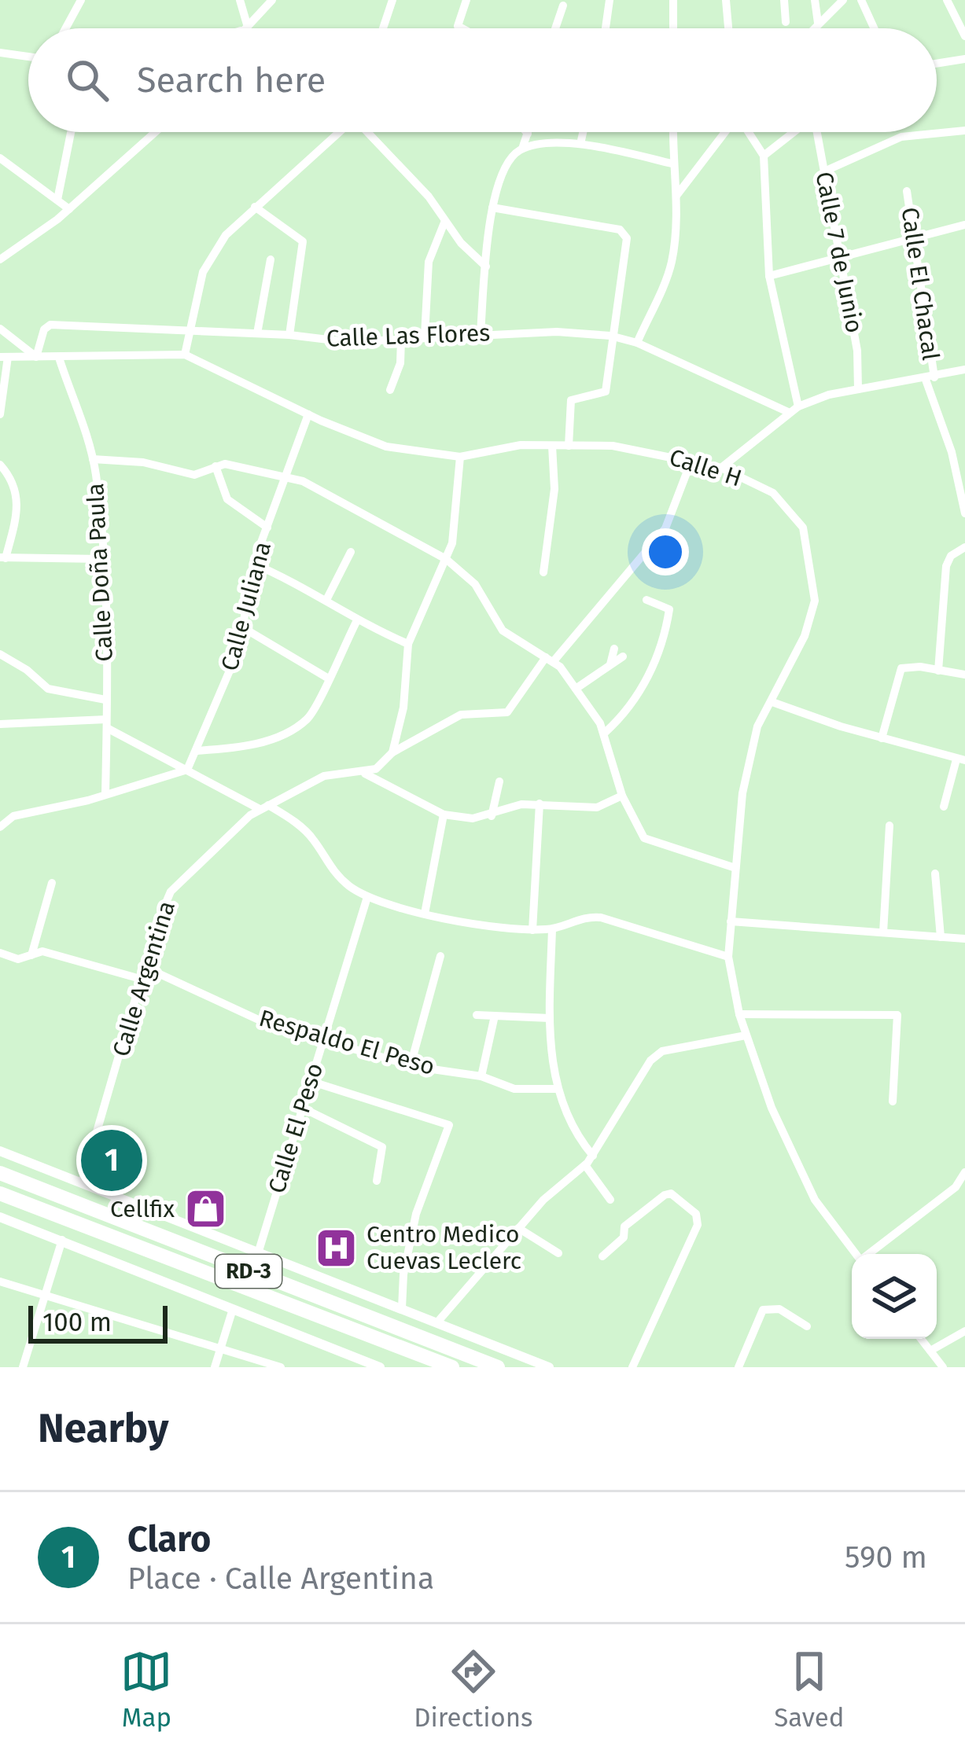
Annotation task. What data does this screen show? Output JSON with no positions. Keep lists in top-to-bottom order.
{
  "streets": {
    "highway": ["RD-3"],
    "street": [
      "Calle 7 de Junio",
      "Calle El Chacal",
      "Calle Las Flores",
      "Calle H",
      "Calle Doña Paula",
      "Calle Juliana",
      "Calle Argentina",
      "Respaldo El Peso",
      "Calle El Peso"
    ]
  },
  "crossings": [
    ["Calle Las Flores", "Calle H"],
    ["Calle H", "Calle Doña Paula"],
    ["Calle H", "Calle Juliana"],
    ["Calle Argentina", "Respaldo El Peso"],
    ["Respaldo El Peso", "Calle El Peso"]
  ],
  "places": {
    "shop": ["Cellfix"],
    "hospital": ["Centro Medico Cuevas Leclerc"]
  },
  "scale_bar": "100 m",
  "page": {
    "search": "Search here",
    "pins": "1",
    "scale": "100 m",
    "heading": "Nearby",
    "list": [
      {
        "mark": "1",
        "name": "Claro",
        "note": "Place · Calle Argentina",
        "value": "590 m"
      }
    ],
    "nav": ["Map", "Directions", "Saved"]
  }
}
